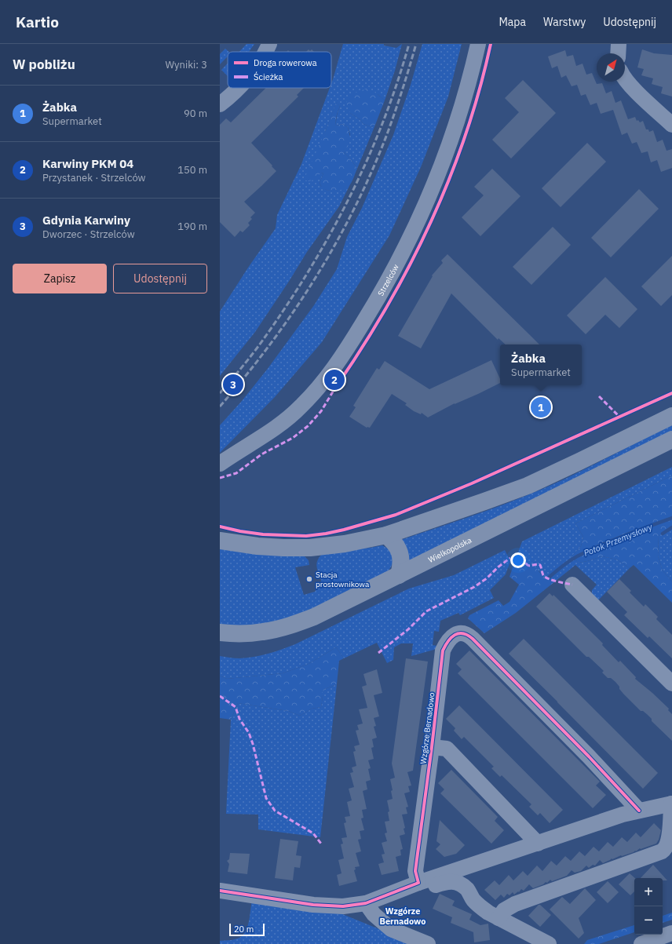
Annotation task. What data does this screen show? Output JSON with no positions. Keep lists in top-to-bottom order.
{
  "streets": {
    "main road": ["Wielkopolska"],
    "street": ["Strzelców", "Wzgórze Bernadowo"]
  },
  "districts": ["Wzgórze Bernadowo"],
  "water": ["Potok Przemysłowy"],
  "places": ["Stacja prostownikowa"],
  "legend": ["Droga rowerowa", "Ścieżka"],
  "scale_bar": "20 m",
  "north": "top right",
  "page": {
    "header": "Kartio",
    "nav": ["Mapa", "Warstwy", "Udostępnij"],
    "heading": ["W pobliżu", "Wyniki: 3"],
    "list": [
      {
        "mark": "1",
        "name": "Żabka",
        "note": "Supermarket",
        "value": "90 m"
      },
      {
        "mark": "2",
        "name": "Karwiny PKM 04",
        "note": "Przystanek · Strzelców",
        "value": "150 m"
      },
      {
        "mark": "3",
        "name": "Gdynia Karwiny",
        "note": "Dworzec · Strzelców",
        "value": "190 m"
      }
    ],
    "buttons": ["Zapisz", "Udostępnij"],
    "popup": ["Żabka", "Supermarket"],
    "pins": ["2", "3", "1"],
    "map_buttons": ["+", "−"],
    "scale": "20 m"
  }
}
